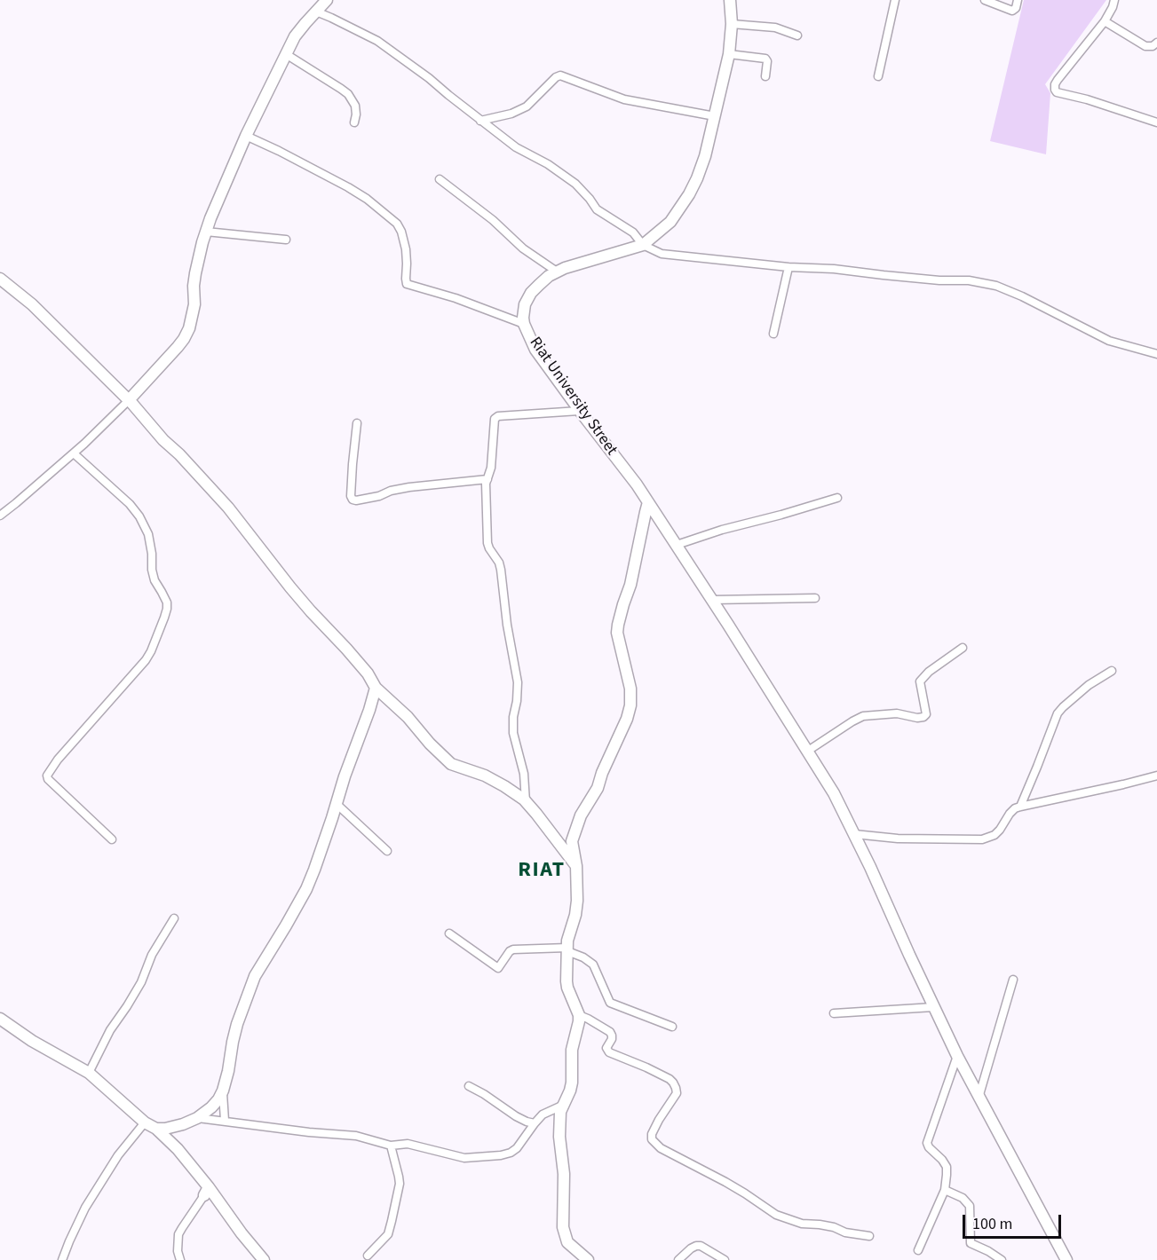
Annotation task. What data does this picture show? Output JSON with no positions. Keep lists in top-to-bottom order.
{
  "streets": {
    "street": ["Riat University Street"]
  },
  "districts": ["RIAT"],
  "scale_bar": "100 m"
}
